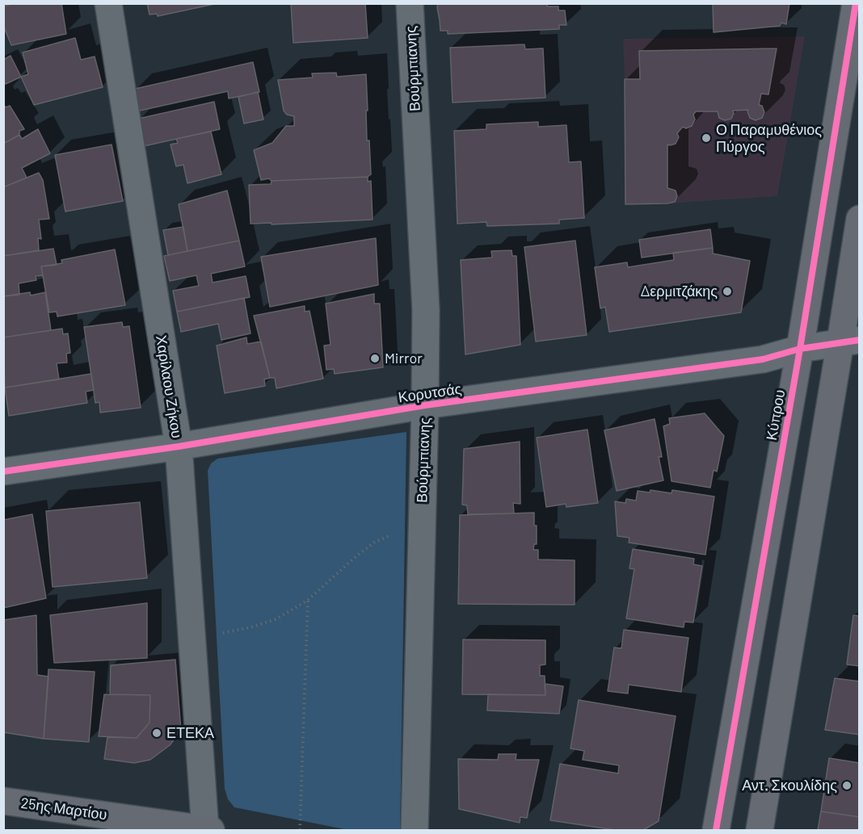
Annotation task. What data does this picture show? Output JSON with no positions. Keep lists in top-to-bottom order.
{
  "streets": {
    "street": [
      "Βούρμπιανης",
      "Χαρίλαου Ζήκου",
      "Κορυτσάς",
      "Κύπρου",
      "25ης Μαρτίου"
    ]
  },
  "crossings": [
    ["Βούρμπιανης", "Κορυτσάς"],
    ["Χαρίλαου Ζήκου", "Κορυτσάς"],
    ["Χαρίλαου Ζήκου", "25ης Μαρτίου"],
    ["Κορυτσάς", "Κύπρου"]
  ],
  "places": [
    "Ο Παραμυθένιος Πύργος",
    "Δερμιτζάκης",
    "Mirror",
    "ΕΤΕΚΑ",
    "Αντ. Σκουλίδης"
  ]
}
